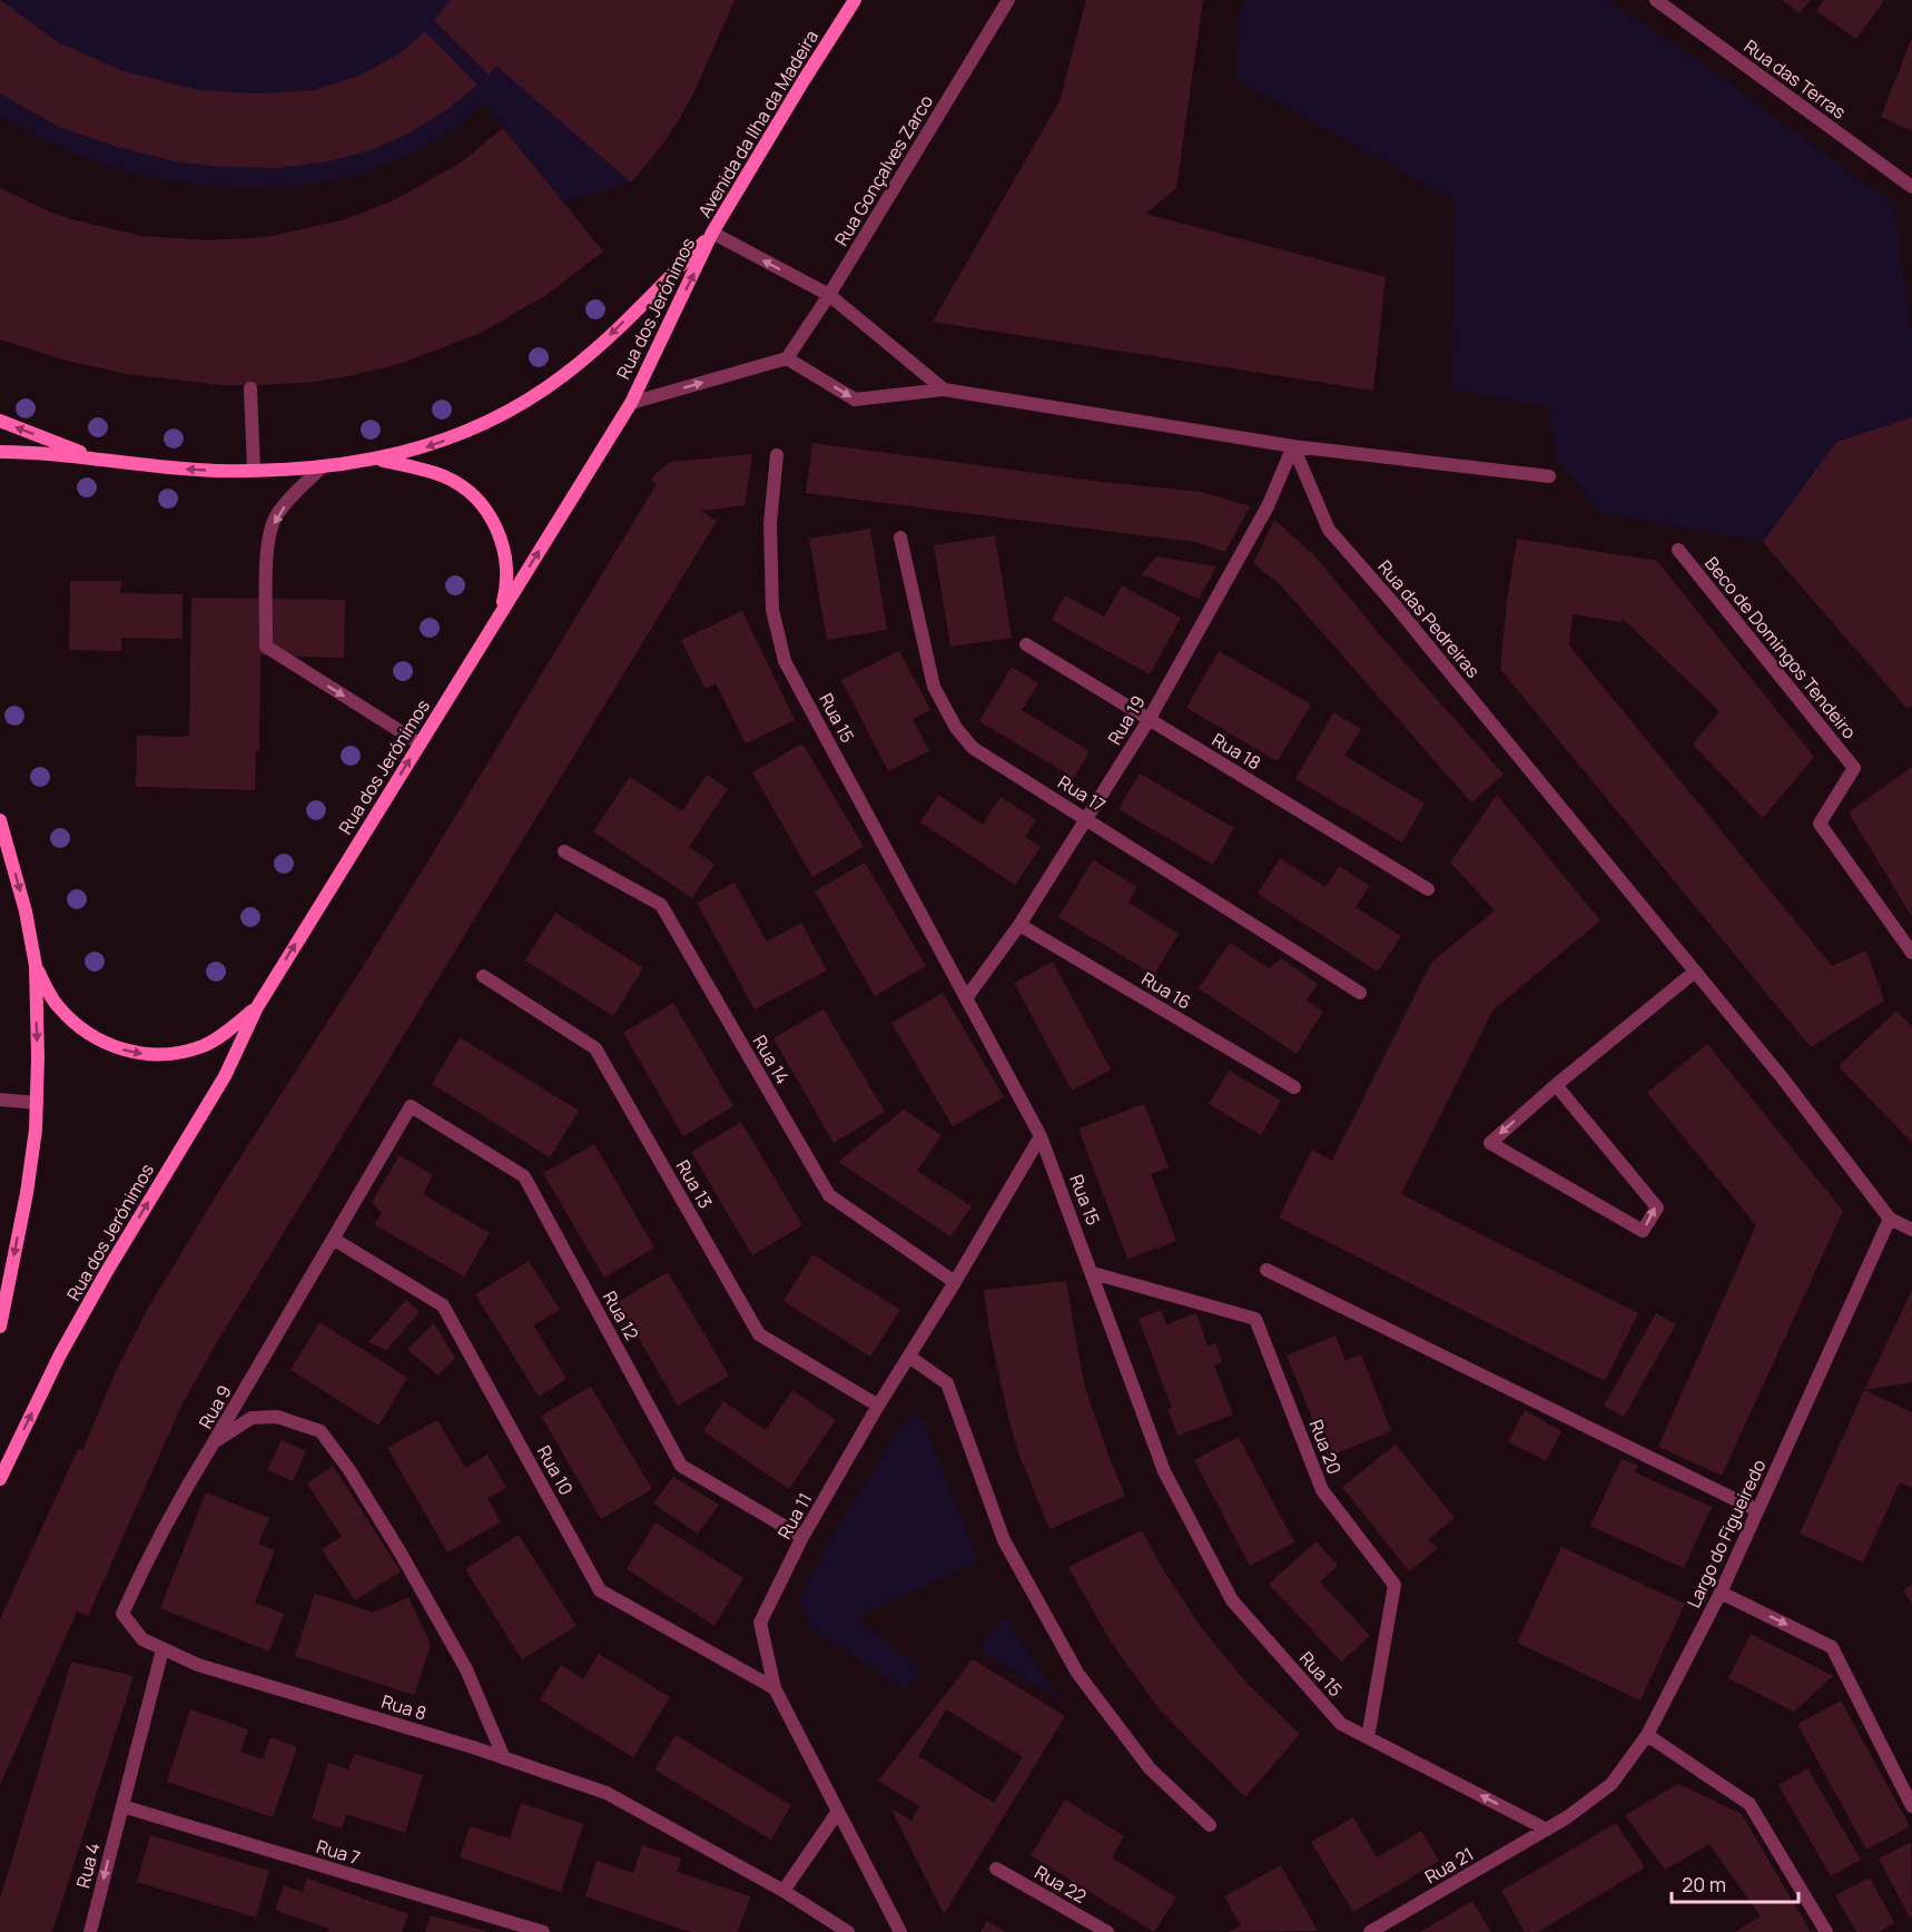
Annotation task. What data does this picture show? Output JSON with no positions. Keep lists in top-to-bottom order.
{
  "streets": {
    "main road": ["Avenida da Ilha da Madeira", "Rua dos Jerónimos"],
    "street": [
      "Rua das Terras",
      "Rua Gonçalves Zarco",
      "Rua das Pedreiras",
      "Beco de Domingos Tendeiro",
      "Rua 15",
      "Rua 19",
      "Rua 18",
      "Rua 17",
      "Rua 16",
      "Rua 14",
      "Rua 13",
      "Rua 12",
      "Rua 9",
      "Rua 20",
      "Rua 10",
      "Rua 11",
      "Largo do Figueiredo",
      "Rua 8",
      "Rua 7",
      "Rua 4",
      "Rua 21",
      "Rua 22"
    ]
  },
  "crossings": [
    ["Avenida da Ilha da Madeira", "Rua dos Jerónimos"],
    ["Rua das Pedreiras", "Rua 19"],
    ["Rua das Pedreiras", "Largo do Figueiredo"],
    ["Rua 15", "Rua 19"],
    ["Rua 15", "Rua 20"],
    ["Rua 15", "Rua 11"],
    ["Rua 15", "Largo do Figueiredo"],
    ["Rua 15", "Rua 21"],
    ["Rua 19", "Rua 18"],
    ["Rua 19", "Rua 17"],
    ["Rua 19", "Rua 16"],
    ["Rua 14", "Rua 11"],
    ["Rua 13", "Rua 11"],
    ["Rua 12", "Rua 9"],
    ["Rua 12", "Rua 11"],
    ["Rua 9", "Rua 10"],
    ["Rua 9", "Rua 8"],
    ["Rua 10", "Rua 11"],
    ["Largo do Figueiredo", "Rua 21"],
    ["Rua 8", "Rua 4"],
    ["Rua 7", "Rua 4"]
  ],
  "one_way": ["Rua 4"],
  "scale_bar": "20 m"
}
